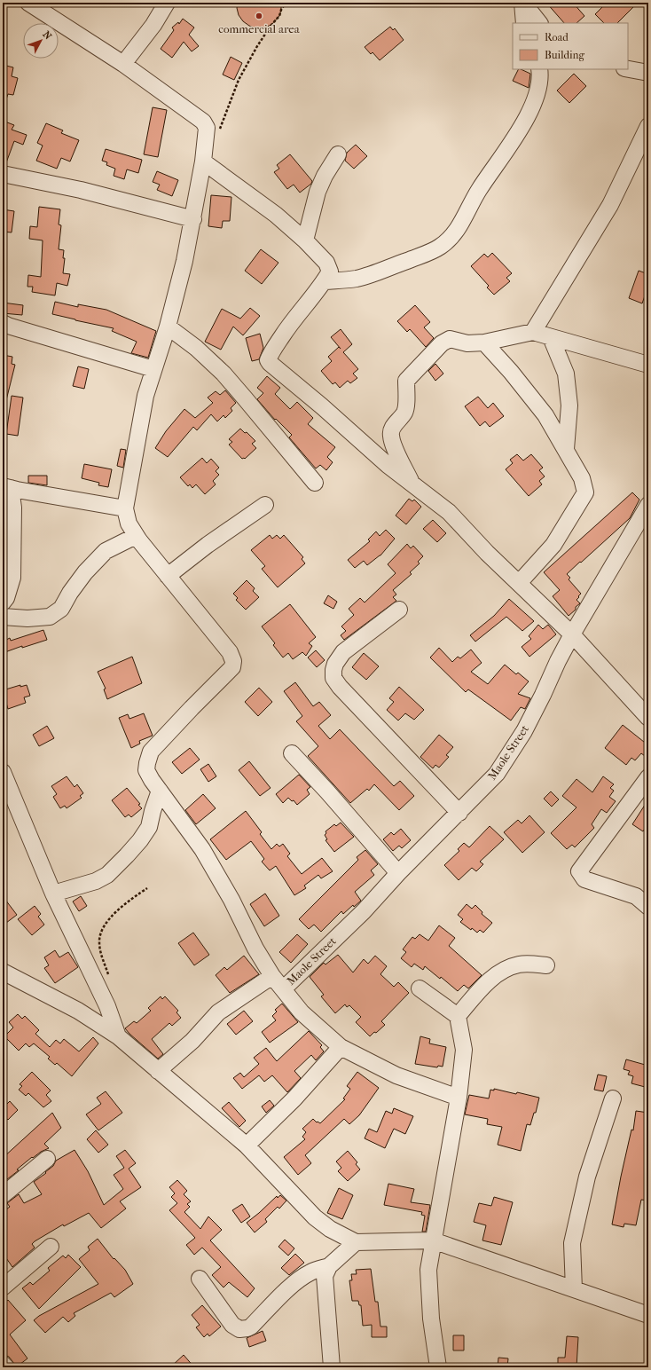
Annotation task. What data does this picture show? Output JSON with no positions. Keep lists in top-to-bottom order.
{
  "streets": {
    "street": ["Maole Street"]
  },
  "places": ["commercial area"],
  "legend": ["Road", "Building"],
  "north": "top right"
}
